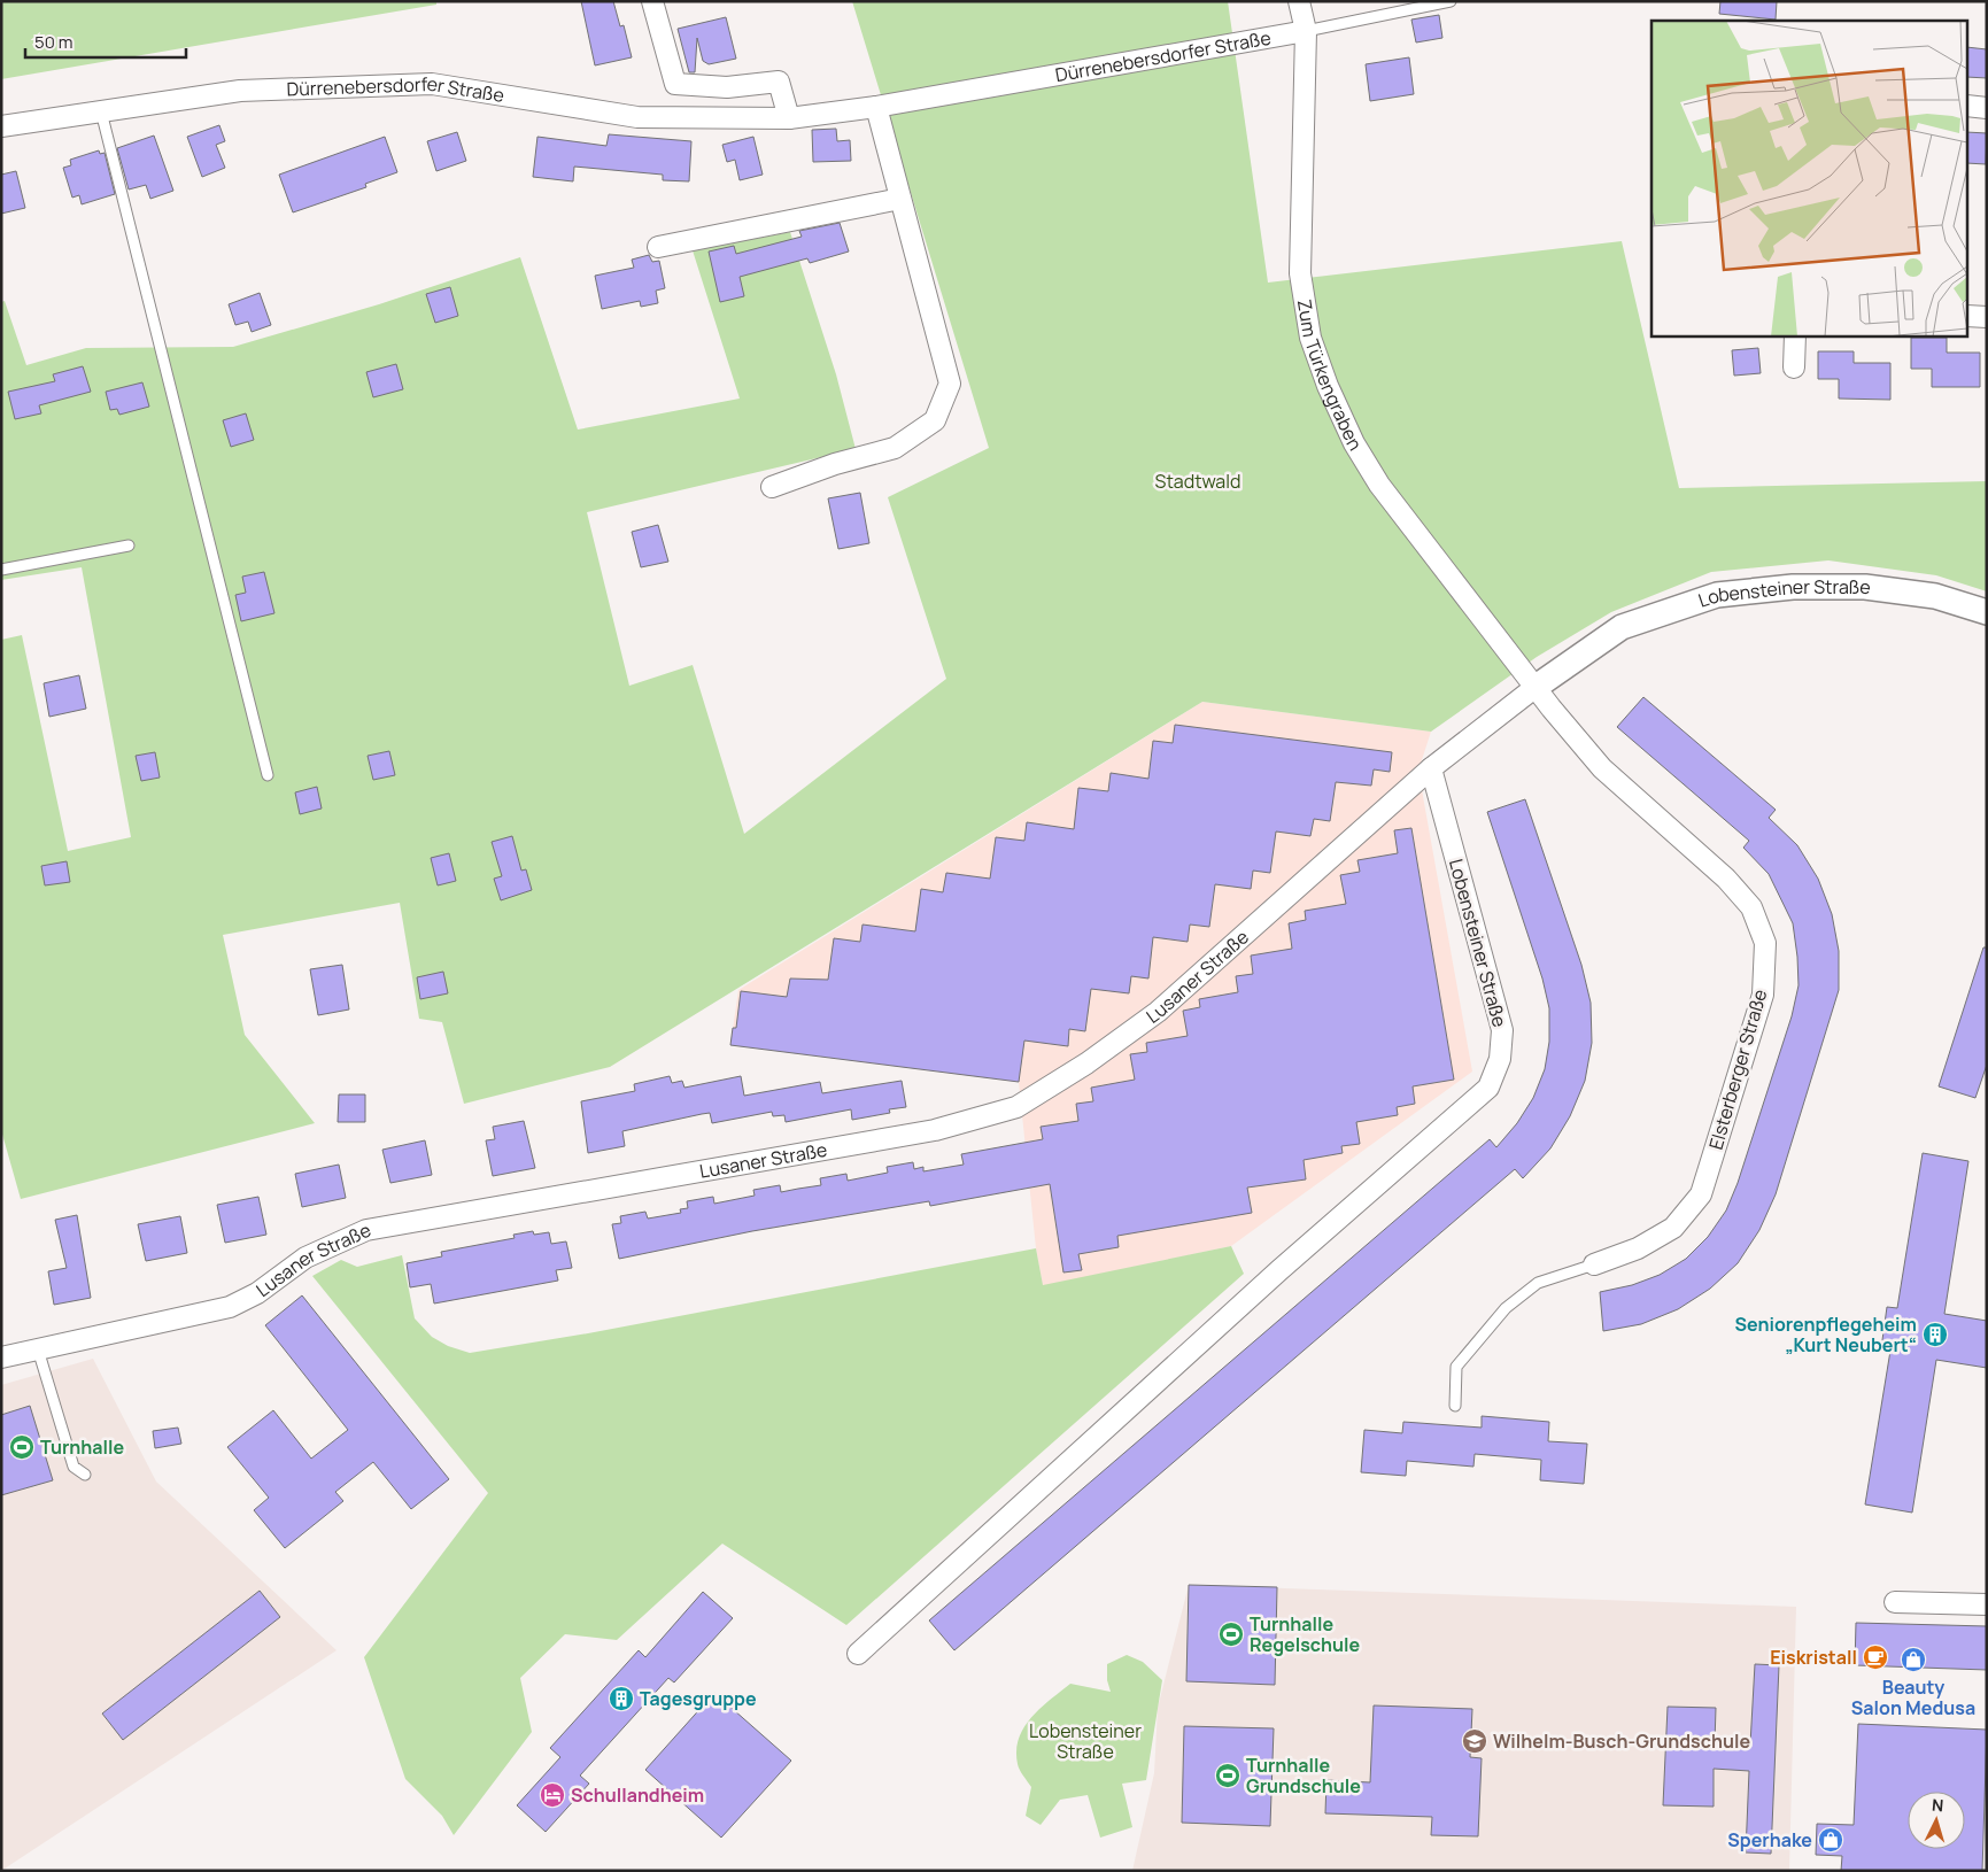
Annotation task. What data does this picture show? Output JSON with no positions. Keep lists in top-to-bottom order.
{
  "streets": {
    "street": [
      "Dürrenebersdorfer Straße",
      "Zum Türkengraben",
      "Lobensteiner Straße",
      "Lusaner Straße",
      "Elsterberger Straße"
    ]
  },
  "crossings": [
    ["Dürrenebersdorfer Straße", "Zum Türkengraben"],
    ["Zum Türkengraben", "Lobensteiner Straße"],
    ["Zum Türkengraben", "Elsterberger Straße"],
    ["Lobensteiner Straße", "Lusaner Straße"],
    ["Lobensteiner Straße", "Elsterberger Straße"]
  ],
  "parks": ["Stadtwald", "Lobensteiner Straße"],
  "places": {
    "building": ["Seniorenpflegeheim „Kurt Neubert“", "Tagesgruppe"],
    "sports": ["Turnhalle", "Turnhalle Regelschule", "Turnhalle Grundschule"],
    "cafe": ["Eiskristall"],
    "shop": ["Beauty Salon Medusa", "Sperhake"],
    "school or university": ["Wilhelm-Busch-Grundschule"],
    "hotel": ["Schullandheim"]
  },
  "scale_bar": "50 m",
  "north": "top"
}
